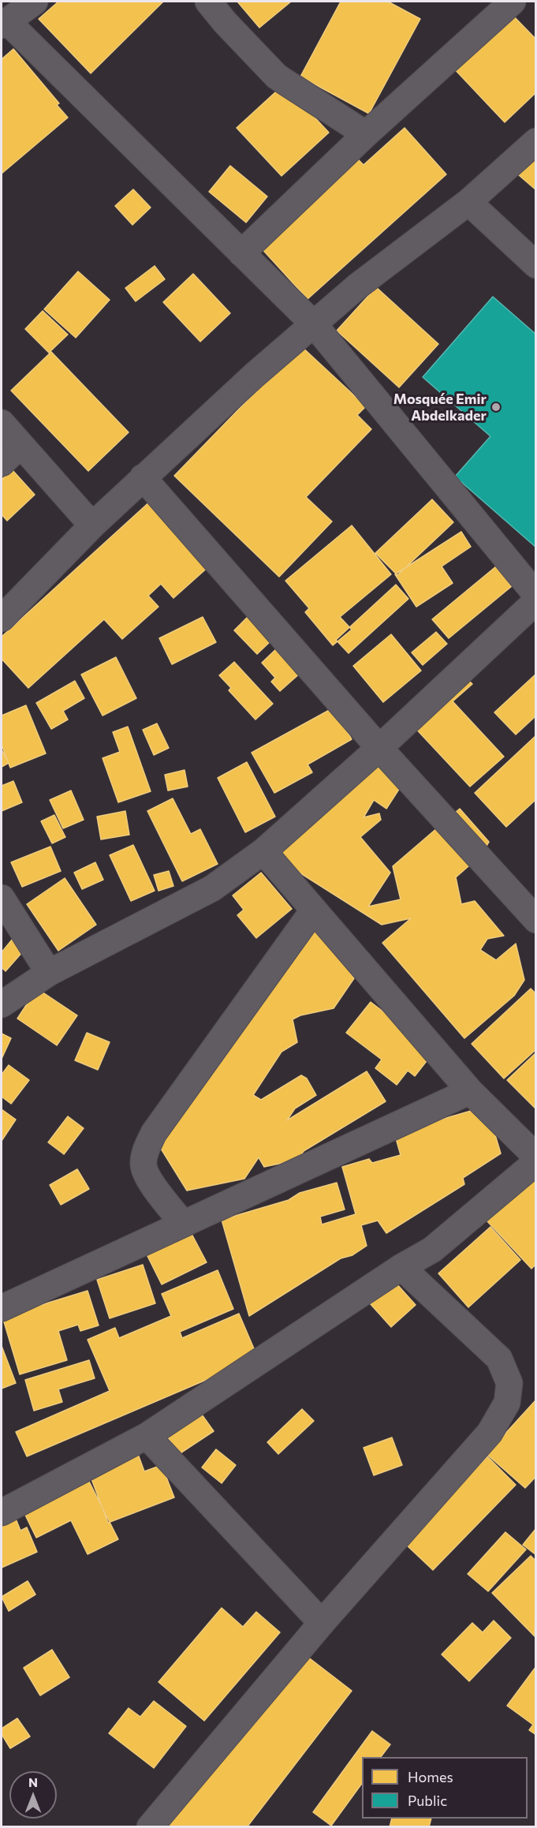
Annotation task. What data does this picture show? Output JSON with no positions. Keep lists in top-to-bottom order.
{
  "places": ["Mosquée Emir Abdelkader"],
  "legend": ["Homes", "Public"],
  "north": "top"
}
